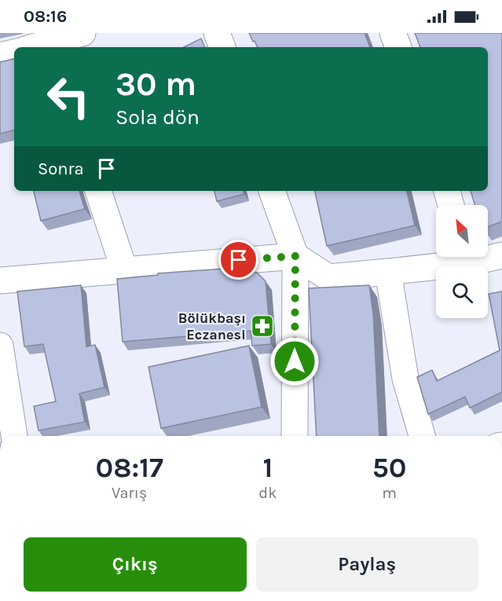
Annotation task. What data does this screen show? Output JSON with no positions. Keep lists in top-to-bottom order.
{
  "places": {
    "pharmacy": ["Bölükbaşı Eczanesi"]
  },
  "north": "top left",
  "page": {
    "status": "08:16",
    "turn": ["30 m", "Sola dön"],
    "then": "Sonra",
    "eta": [
      "08:17",
      "Varış",
      "1",
      "dk",
      "50",
      "m"
    ],
    "buttons": ["Çıkış", "Paylaş"]
  }
}
